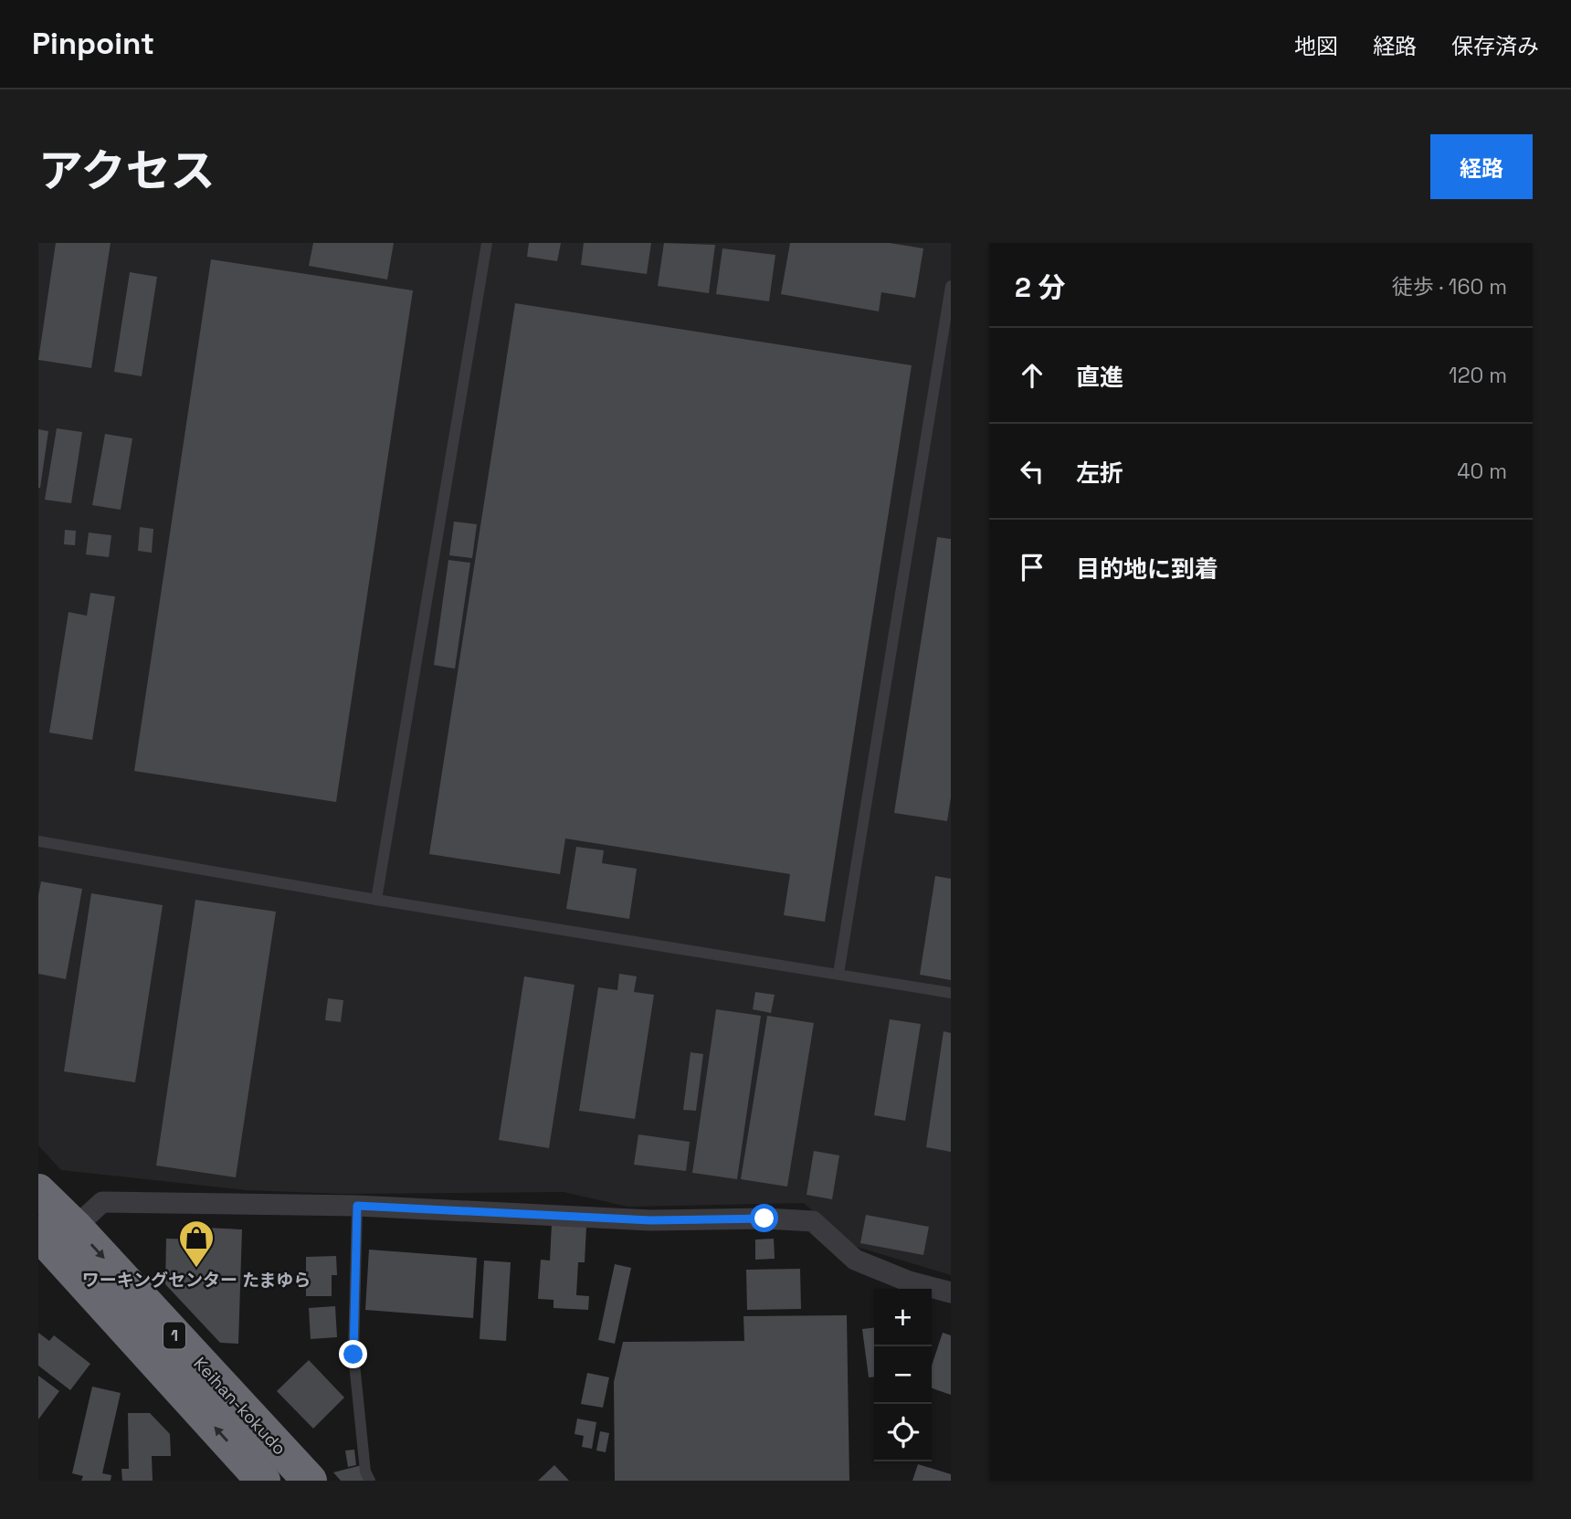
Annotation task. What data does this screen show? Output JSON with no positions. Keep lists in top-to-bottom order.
{
  "streets": {
    "highway": ["1", "Keihan-kokudo"]
  },
  "places": {
    "shop": ["ワーキングセンター たまゆら"]
  },
  "page": {
    "header": "Pinpoint",
    "nav": ["地図", "経路", "保存済み"],
    "title": "アクセス",
    "buttons": "経路",
    "heading": ["2 分", "徒歩 · 160 m"],
    "list": [
      ["直進", "120 m"],
      ["左折", "40 m"],
      "目的地に到着"
    ],
    "map_buttons": ["+", "−"]
  }
}
